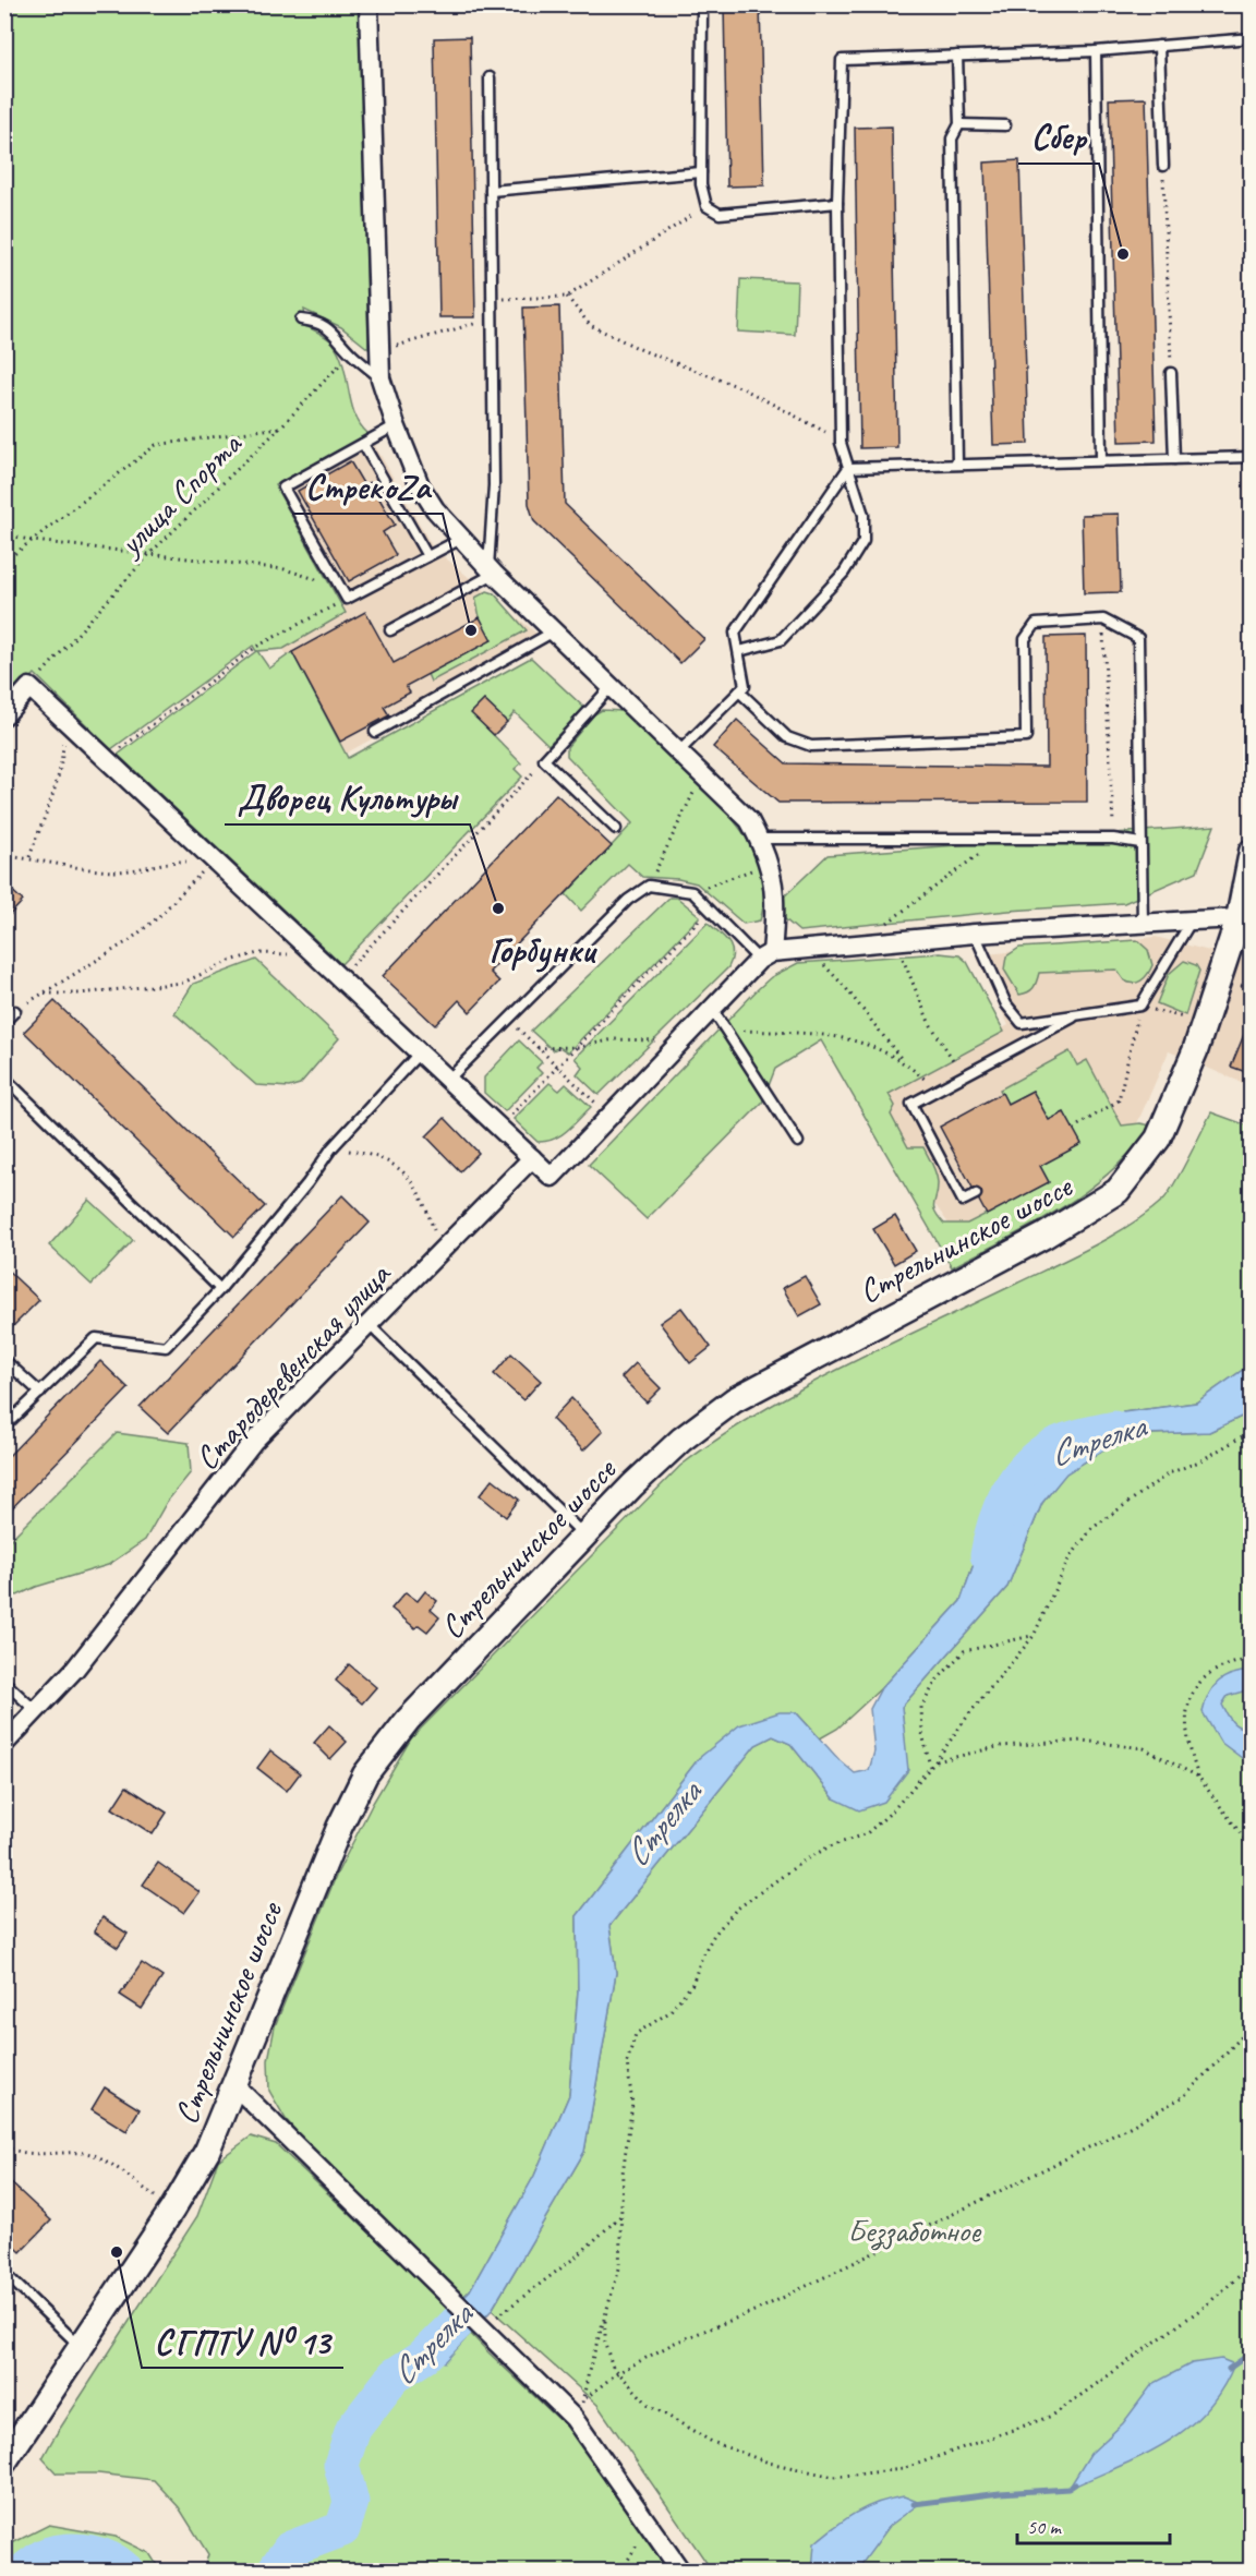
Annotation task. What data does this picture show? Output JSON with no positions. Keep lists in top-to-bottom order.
{
  "streets": {
    "main road": ["Стрельнинское шоссе"],
    "street": ["Стародеревенская улица"],
    "path": ["улица Спорта"]
  },
  "districts": ["Горбунки"],
  "water": ["Стрелка"],
  "parks": ["Беззаботное"],
  "places": [
    "Сбер",
    "СтрекоZа",
    "Дворец Культуры",
    "СГПТУ N⁰ 13"
  ],
  "scale_bar": "50 m"
}
